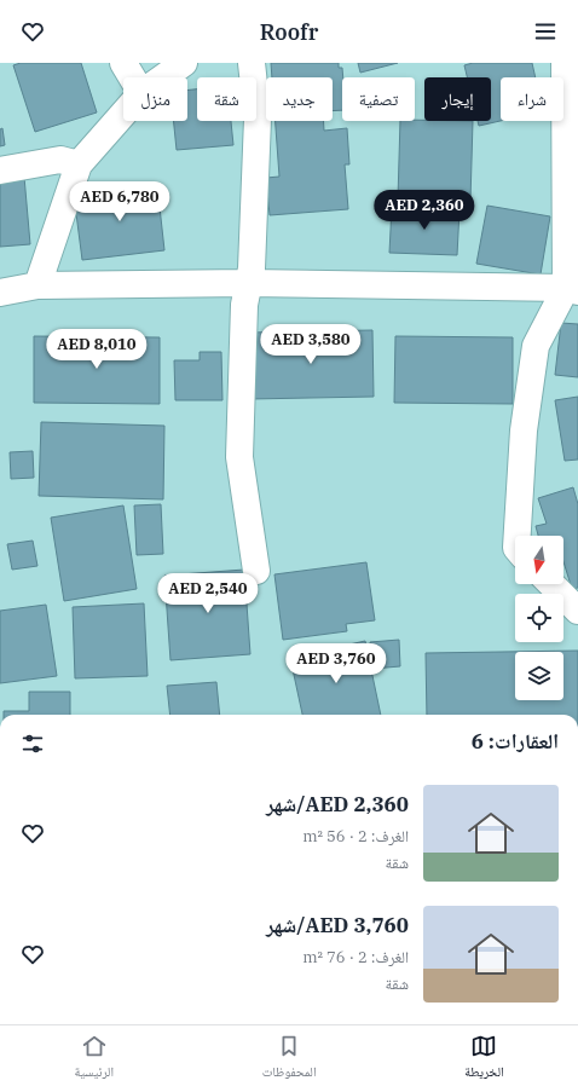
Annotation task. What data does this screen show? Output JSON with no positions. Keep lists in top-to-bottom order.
{
  "north": "bottom",
  "page": {
    "header": "Roofr",
    "chip": [
      "شراء",
      "إيجار",
      "تصفية",
      "جديد",
      "شقة",
      "منزل"
    ],
    "price": [
      "AED 6,780",
      "AED 2,360",
      "AED 3,580",
      "AED 8,010",
      "AED 2,540",
      "AED 3,760"
    ],
    "heading": "العقارات: 6",
    "list": [
      {
        "name": "AED 2,360/شهر",
        "note": "الغرف: 2 · 56 m² · شقة"
      },
      {
        "name": "AED 3,760/شهر",
        "note": "الغرف: 2 · 76 m² · شقة"
      }
    ],
    "tabs": ["الخريطة", "المحفوظات", "الرئيسية"]
  }
}
